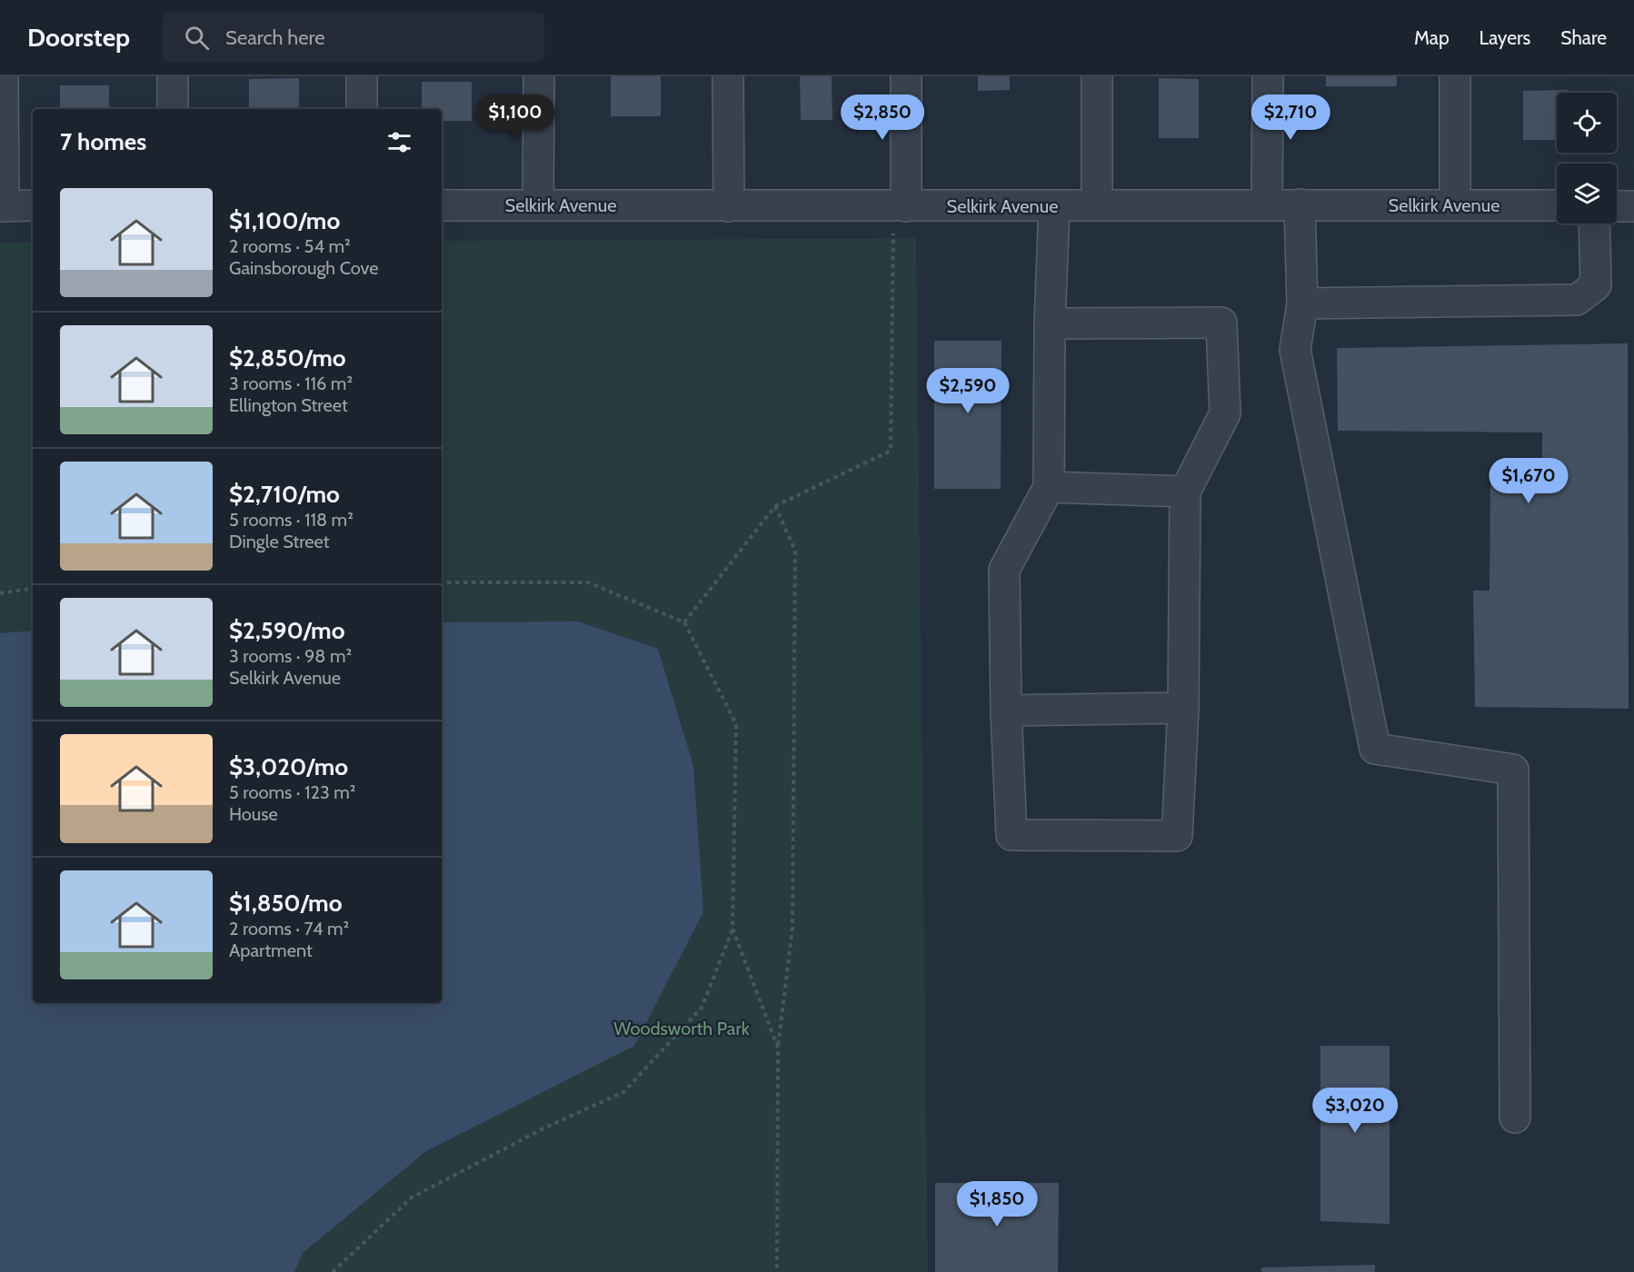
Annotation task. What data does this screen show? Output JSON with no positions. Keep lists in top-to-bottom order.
{
  "streets": {
    "street": ["Selkirk Avenue"]
  },
  "parks": ["Woodsworth Park"],
  "page": {
    "header": "Doorstep",
    "search": "Search here",
    "nav": ["Map", "Layers", "Share"],
    "price": [
      "$1,100",
      "$2,850",
      "$2,710",
      "$2,590",
      "$1,670",
      "$3,020",
      "$1,850"
    ],
    "heading": "7 homes",
    "list": [
      {
        "name": "$1,100/mo",
        "note": "2 rooms · 54 m² · Gainsborough Cove"
      },
      {
        "name": "$2,850/mo",
        "note": "3 rooms · 116 m² · Ellington Street"
      },
      {
        "name": "$2,710/mo",
        "note": "5 rooms · 118 m² · Dingle Street"
      },
      {
        "name": "$2,590/mo",
        "note": "3 rooms · 98 m² · Selkirk Avenue"
      },
      {
        "name": "$3,020/mo",
        "note": "5 rooms · 123 m² · House"
      },
      {
        "name": "$1,850/mo",
        "note": "2 rooms · 74 m² · Apartment"
      }
    ]
  }
}
